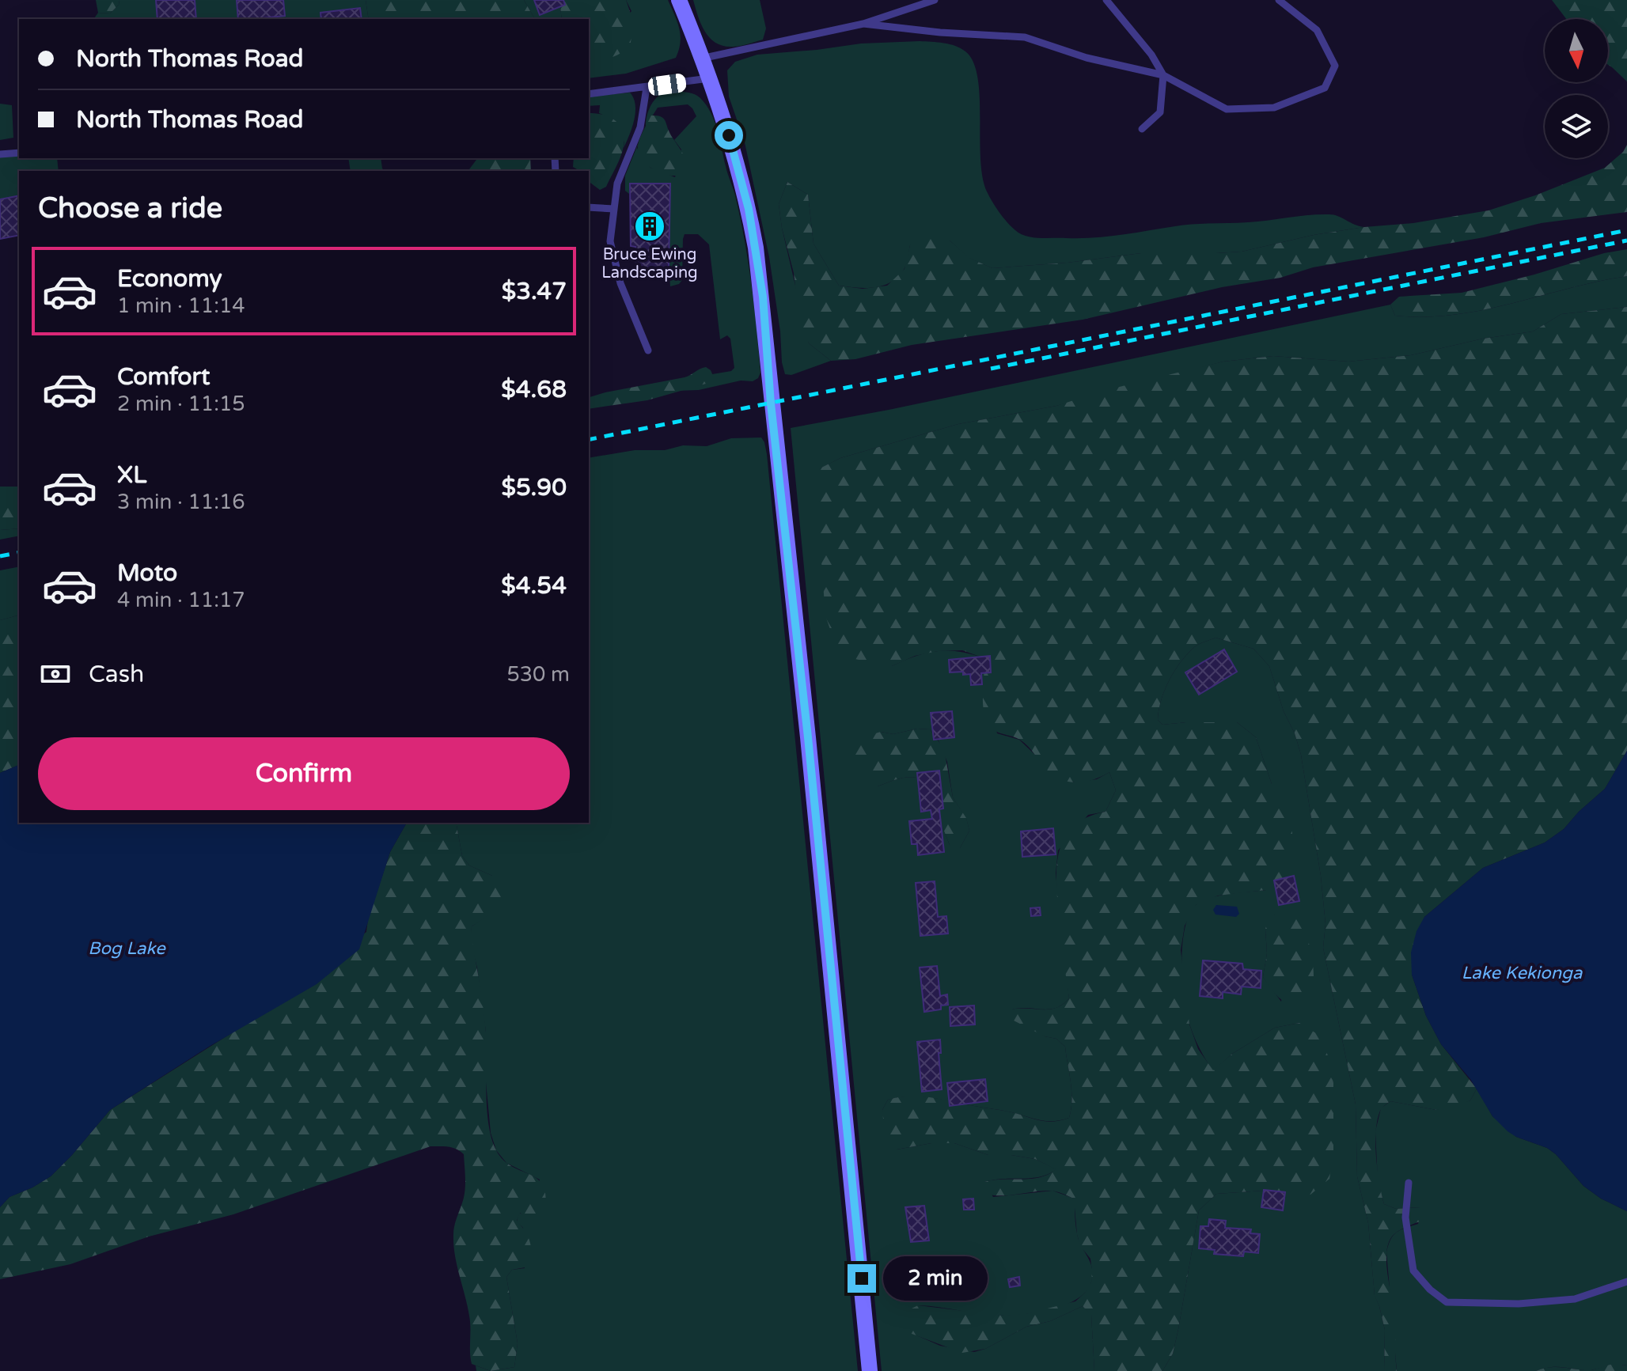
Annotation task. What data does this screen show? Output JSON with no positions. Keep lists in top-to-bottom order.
{
  "water": ["Bog Lake", "Lake Kekionga"],
  "places": {
    "building": ["Bruce Ewing Landscaping"]
  },
  "north": "bottom",
  "page": {
    "banner": ["North Thomas Road", "North Thomas Road"],
    "heading": "Choose a ride",
    "list": [
      {
        "name": "Economy",
        "note": "1 min · 11:14",
        "value": "$3.47"
      },
      {
        "name": "Comfort",
        "note": "2 min · 11:15",
        "value": "$4.68"
      },
      {
        "name": "XL",
        "note": "3 min · 11:16",
        "value": "$5.90"
      },
      {
        "name": "Moto",
        "note": "4 min · 11:17",
        "value": "$4.54"
      }
    ],
    "pay": ["Cash", "530 m"],
    "buttons": "Confirm",
    "bubble": "2 min"
  }
}
